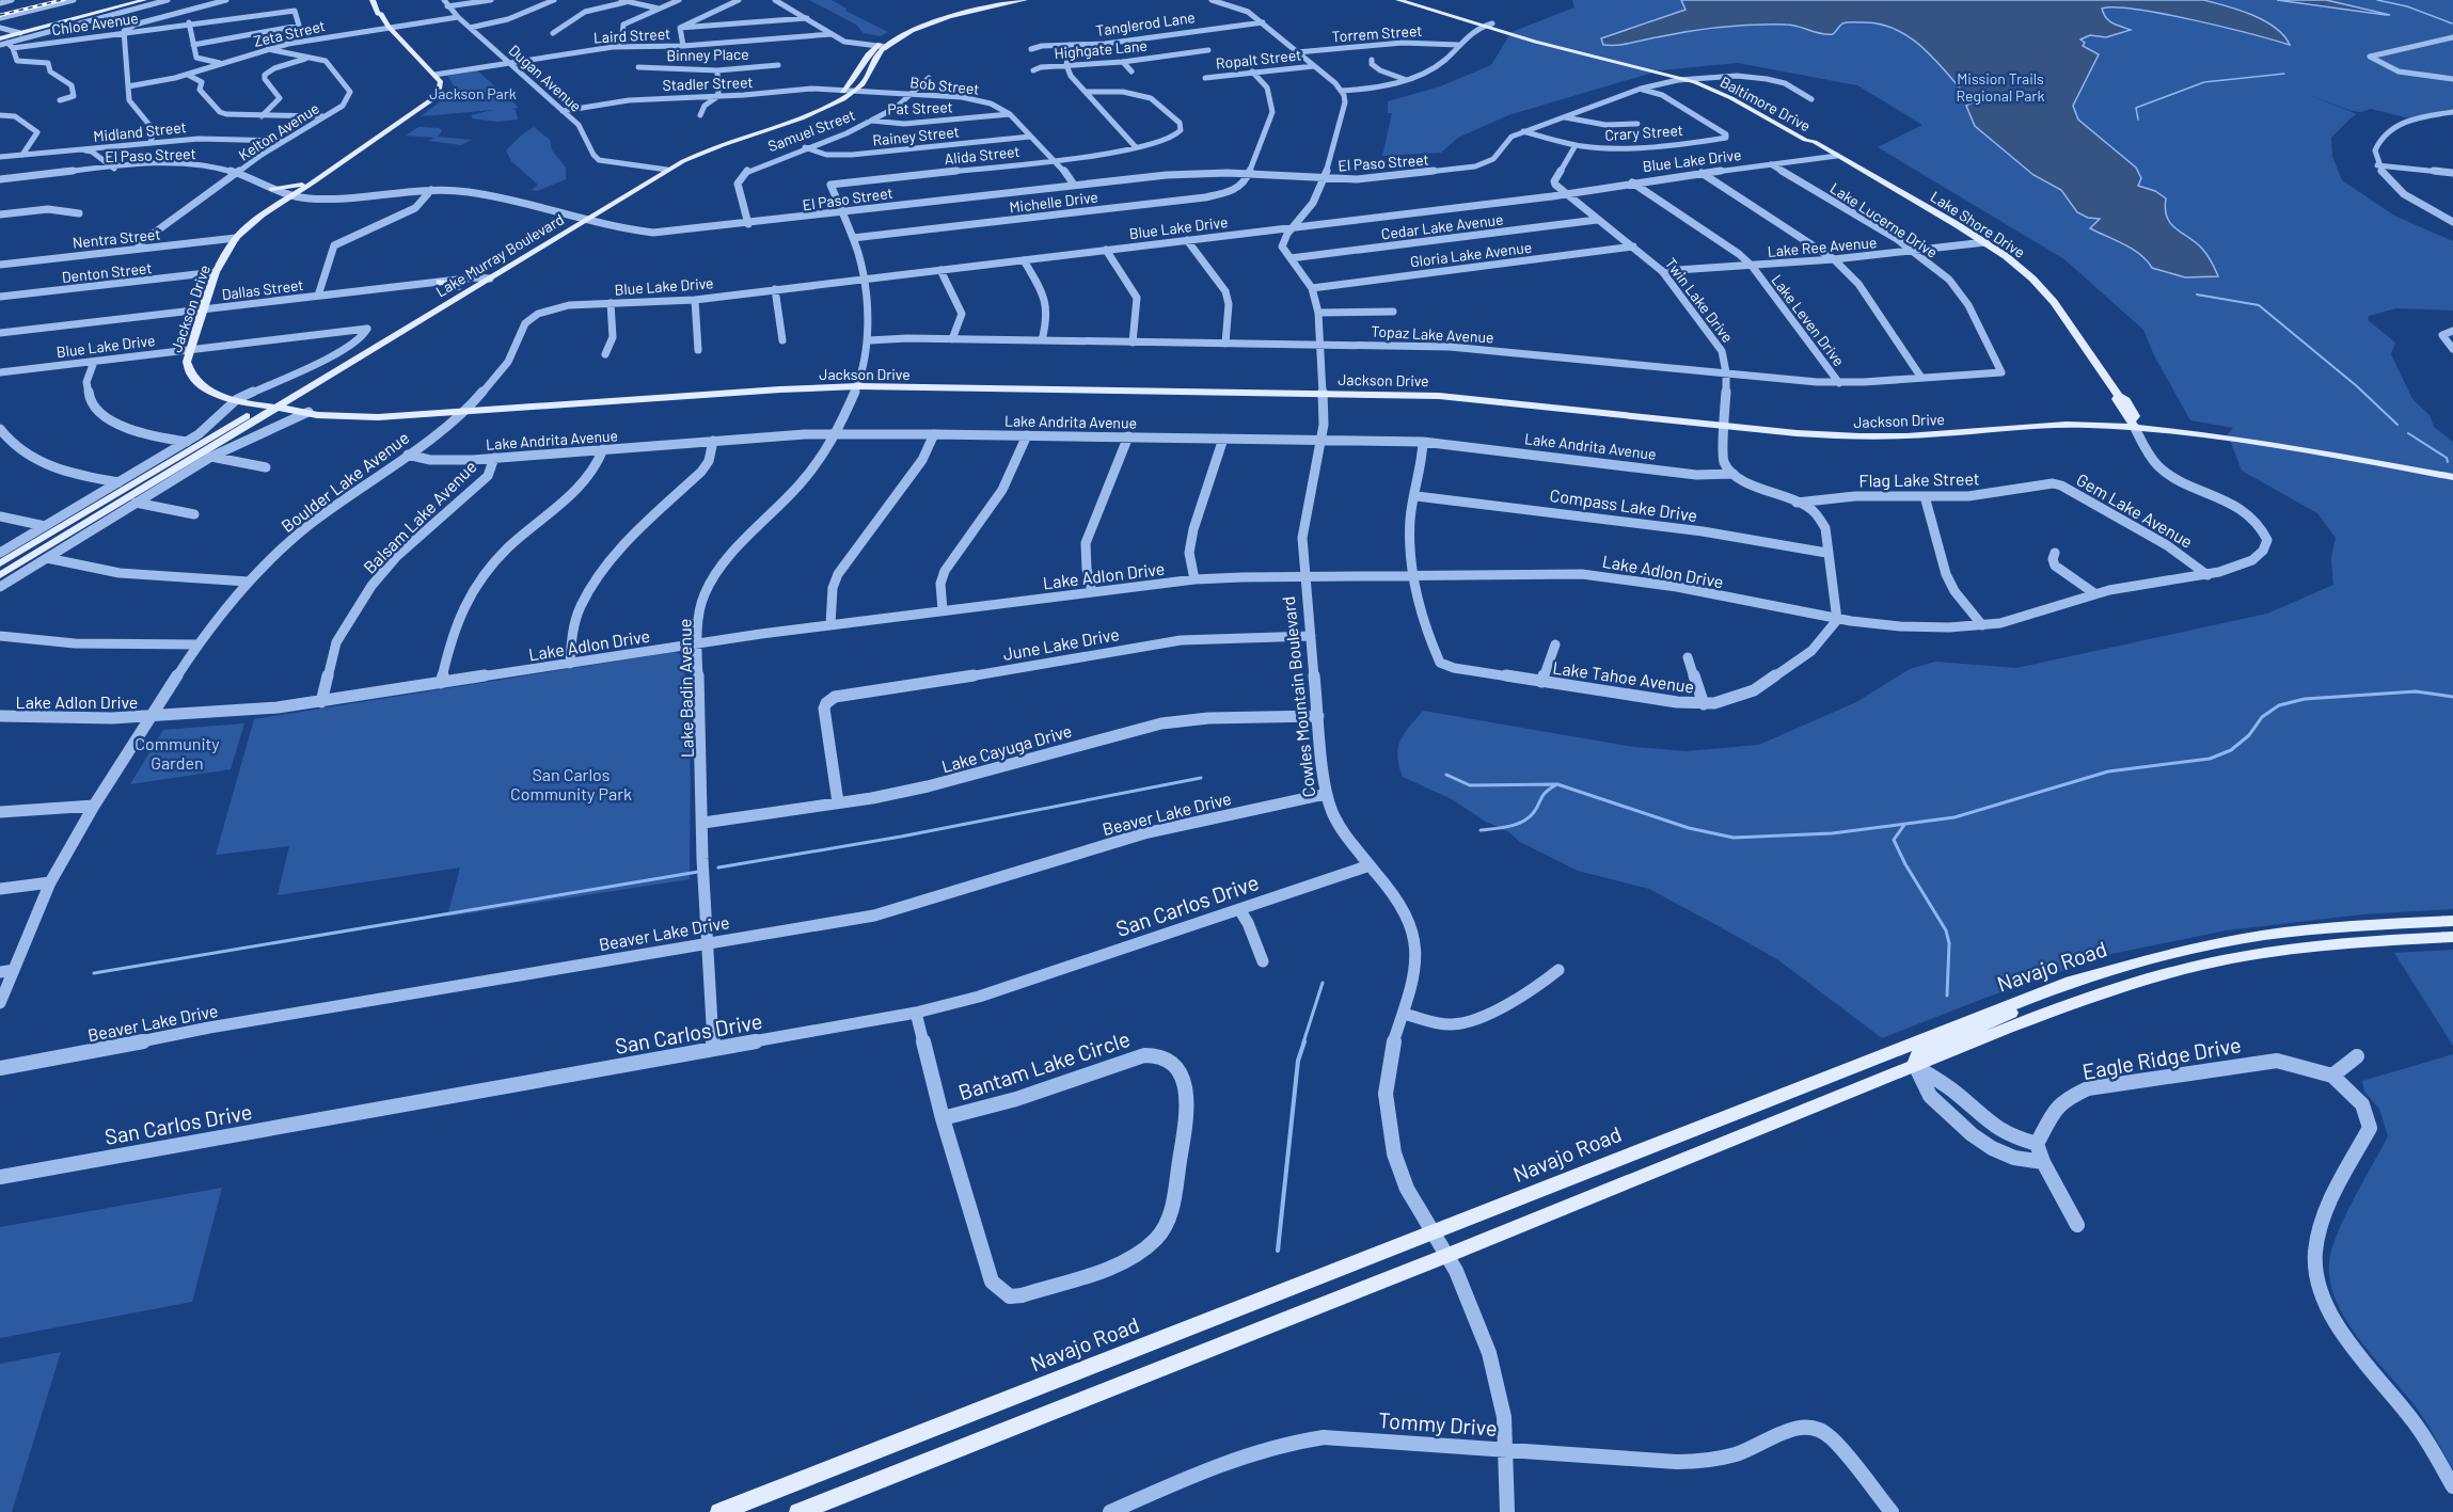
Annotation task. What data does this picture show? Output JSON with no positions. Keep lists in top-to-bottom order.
{
  "streets": {
    "main road": [
      "Baltimore Drive",
      "Lake Shore Drive",
      "Lake Murray Boulevard",
      "Jackson Drive",
      "Navajo Road"
    ],
    "street": [
      "Chloe Avenue",
      "Tanglerod Lane",
      "Zeta Street",
      "Torrem Street",
      "Laird Street",
      "Highgate Lane",
      "Binney Place",
      "Ropalt Street",
      "Dugan Avenue",
      "Stadler Street",
      "Bob Street",
      "Pat Street",
      "Samuel Street",
      "Midland Street",
      "Kelton Avenue",
      "Crary Street",
      "Rainey Street",
      "El Paso Street",
      "Alida Street",
      "Blue Lake Drive",
      "Michelle Drive",
      "Lake Lucerne Drive",
      "Cedar Lake Avenue",
      "Nentra Street",
      "Lake Ree Avenue",
      "Gloria Lake Avenue",
      "Denton Street",
      "Dallas Street",
      "Twin Lake Drive",
      "Lake Leven Drive",
      "Topaz Lake Avenue",
      "Lake Andrita Avenue",
      "Flag Lake Street",
      "Boulder Lake Avenue",
      "Compass Lake Drive",
      "Gem Lake Avenue",
      "Balsam Lake Avenue",
      "Lake Adlon Drive",
      "June Lake Drive",
      "Lake Tahoe Avenue",
      "Lake Badin Avenue",
      "Cowles Mountain Boulevard",
      "Lake Cayuga Drive",
      "Beaver Lake Drive",
      "San Carlos Drive",
      "Eagle Ridge Drive",
      "Bantam Lake Circle",
      "Tommy Drive"
    ]
  },
  "crossings": [
    ["Zeta Street", "Dugan Avenue"],
    ["Zeta Street", "Kelton Avenue"],
    ["Laird Street", "Dugan Avenue"],
    ["Laird Street", "Jackson Drive"],
    ["Dugan Avenue", "Stadler Street"],
    ["Dugan Avenue", "Lake Murray Boulevard"],
    ["Stadler Street", "Bob Street"],
    ["Stadler Street", "Lake Murray Boulevard"],
    ["Bob Street", "Pat Street"],
    ["Bob Street", "Samuel Street"],
    ["Bob Street", "Rainey Street"],
    ["Bob Street", "El Paso Street"],
    ["Bob Street", "Alida Street"],
    ["Bob Street", "Lake Murray Boulevard"],
    ["Baltimore Drive", "El Paso Street"],
    ["Baltimore Drive", "Lake Shore Drive"],
    ["Pat Street", "Samuel Street"],
    ["Samuel Street", "Rainey Street"],
    ["Samuel Street", "El Paso Street"],
    ["Midland Street", "Kelton Avenue"],
    ["Kelton Avenue", "El Paso Street"],
    ["Kelton Avenue", "Nentra Street"],
    ["Crary Street", "El Paso Street"],
    ["El Paso Street", "Michelle Drive"],
    ["El Paso Street", "Lake Murray Boulevard"],
    ["El Paso Street", "Jackson Drive"],
    ["El Paso Street", "Lake Badin Avenue"],
    ["Alida Street", "Lake Badin Avenue"],
    ["Blue Lake Drive", "Lake Lucerne Drive"],
    ["Blue Lake Drive", "Lake Shore Drive"],
    ["Blue Lake Drive", "Twin Lake Drive"],
    ["Blue Lake Drive", "Jackson Drive"],
    ["Blue Lake Drive", "Lake Leven Drive"],
    ["Blue Lake Drive", "Boulder Lake Avenue"],
    ["Blue Lake Drive", "Lake Badin Avenue"],
    ["Michelle Drive", "Lake Badin Avenue"],
    ["Lake Lucerne Drive", "Lake Ree Avenue"],
    ["Lake Lucerne Drive", "Topaz Lake Avenue"],
    ["Lake Shore Drive", "Lake Ree Avenue"],
    ["Lake Shore Drive", "Jackson Drive"],
    ["Lake Shore Drive", "Gem Lake Avenue"],
    ["Lake Shore Drive", "Lake Adlon Drive"],
    ["Cedar Lake Avenue", "Twin Lake Drive"],
    ["Cedar Lake Avenue", "Cowles Mountain Boulevard"],
    ["Nentra Street", "Jackson Drive"],
    ["Lake Ree Avenue", "Twin Lake Drive"],
    ["Lake Ree Avenue", "Lake Leven Drive"],
    ["Gloria Lake Avenue", "Twin Lake Drive"],
    ["Gloria Lake Avenue", "Cowles Mountain Boulevard"],
    ["Lake Murray Boulevard", "Dallas Street"],
    ["Lake Murray Boulevard", "Jackson Drive"],
    ["Denton Street", "Jackson Drive"],
    ["Dallas Street", "Jackson Drive"],
    ["Twin Lake Drive", "Jackson Drive"],
    ["Twin Lake Drive", "Topaz Lake Avenue"],
    ["Twin Lake Drive", "Lake Andrita Avenue"],
    ["Jackson Drive", "Boulder Lake Avenue"],
    ["Jackson Drive", "Lake Badin Avenue"],
    ["Jackson Drive", "Cowles Mountain Boulevard"],
    ["Lake Leven Drive", "Topaz Lake Avenue"],
    ["Topaz Lake Avenue", "Lake Badin Avenue"],
    ["Topaz Lake Avenue", "Cowles Mountain Boulevard"],
    ["Lake Andrita Avenue", "Boulder Lake Avenue"],
    ["Lake Andrita Avenue", "Balsam Lake Avenue"],
    ["Lake Andrita Avenue", "Lake Badin Avenue"],
    ["Lake Andrita Avenue", "Cowles Mountain Boulevard"],
    ["Flag Lake Street", "Gem Lake Avenue"],
    ["Boulder Lake Avenue", "Lake Adlon Drive"],
    ["Gem Lake Avenue", "Lake Adlon Drive"],
    ["Balsam Lake Avenue", "Lake Adlon Drive"],
    ["Lake Adlon Drive", "Lake Tahoe Avenue"],
    ["Lake Adlon Drive", "Lake Badin Avenue"],
    ["Lake Adlon Drive", "Cowles Mountain Boulevard"],
    ["June Lake Drive", "Cowles Mountain Boulevard"],
    ["June Lake Drive", "Lake Cayuga Drive"],
    ["Lake Badin Avenue", "Lake Cayuga Drive"],
    ["Lake Badin Avenue", "Beaver Lake Drive"],
    ["Lake Badin Avenue", "San Carlos Drive"],
    ["Cowles Mountain Boulevard", "Lake Cayuga Drive"],
    ["Cowles Mountain Boulevard", "Beaver Lake Drive"],
    ["Cowles Mountain Boulevard", "San Carlos Drive"],
    ["Cowles Mountain Boulevard", "Navajo Road"],
    ["Cowles Mountain Boulevard", "Tommy Drive"]
  ],
  "parks": [
    "Mission Trails Regional Park",
    "Jackson Park",
    "Community Garden",
    "San Carlos Community Park"
  ]
}
